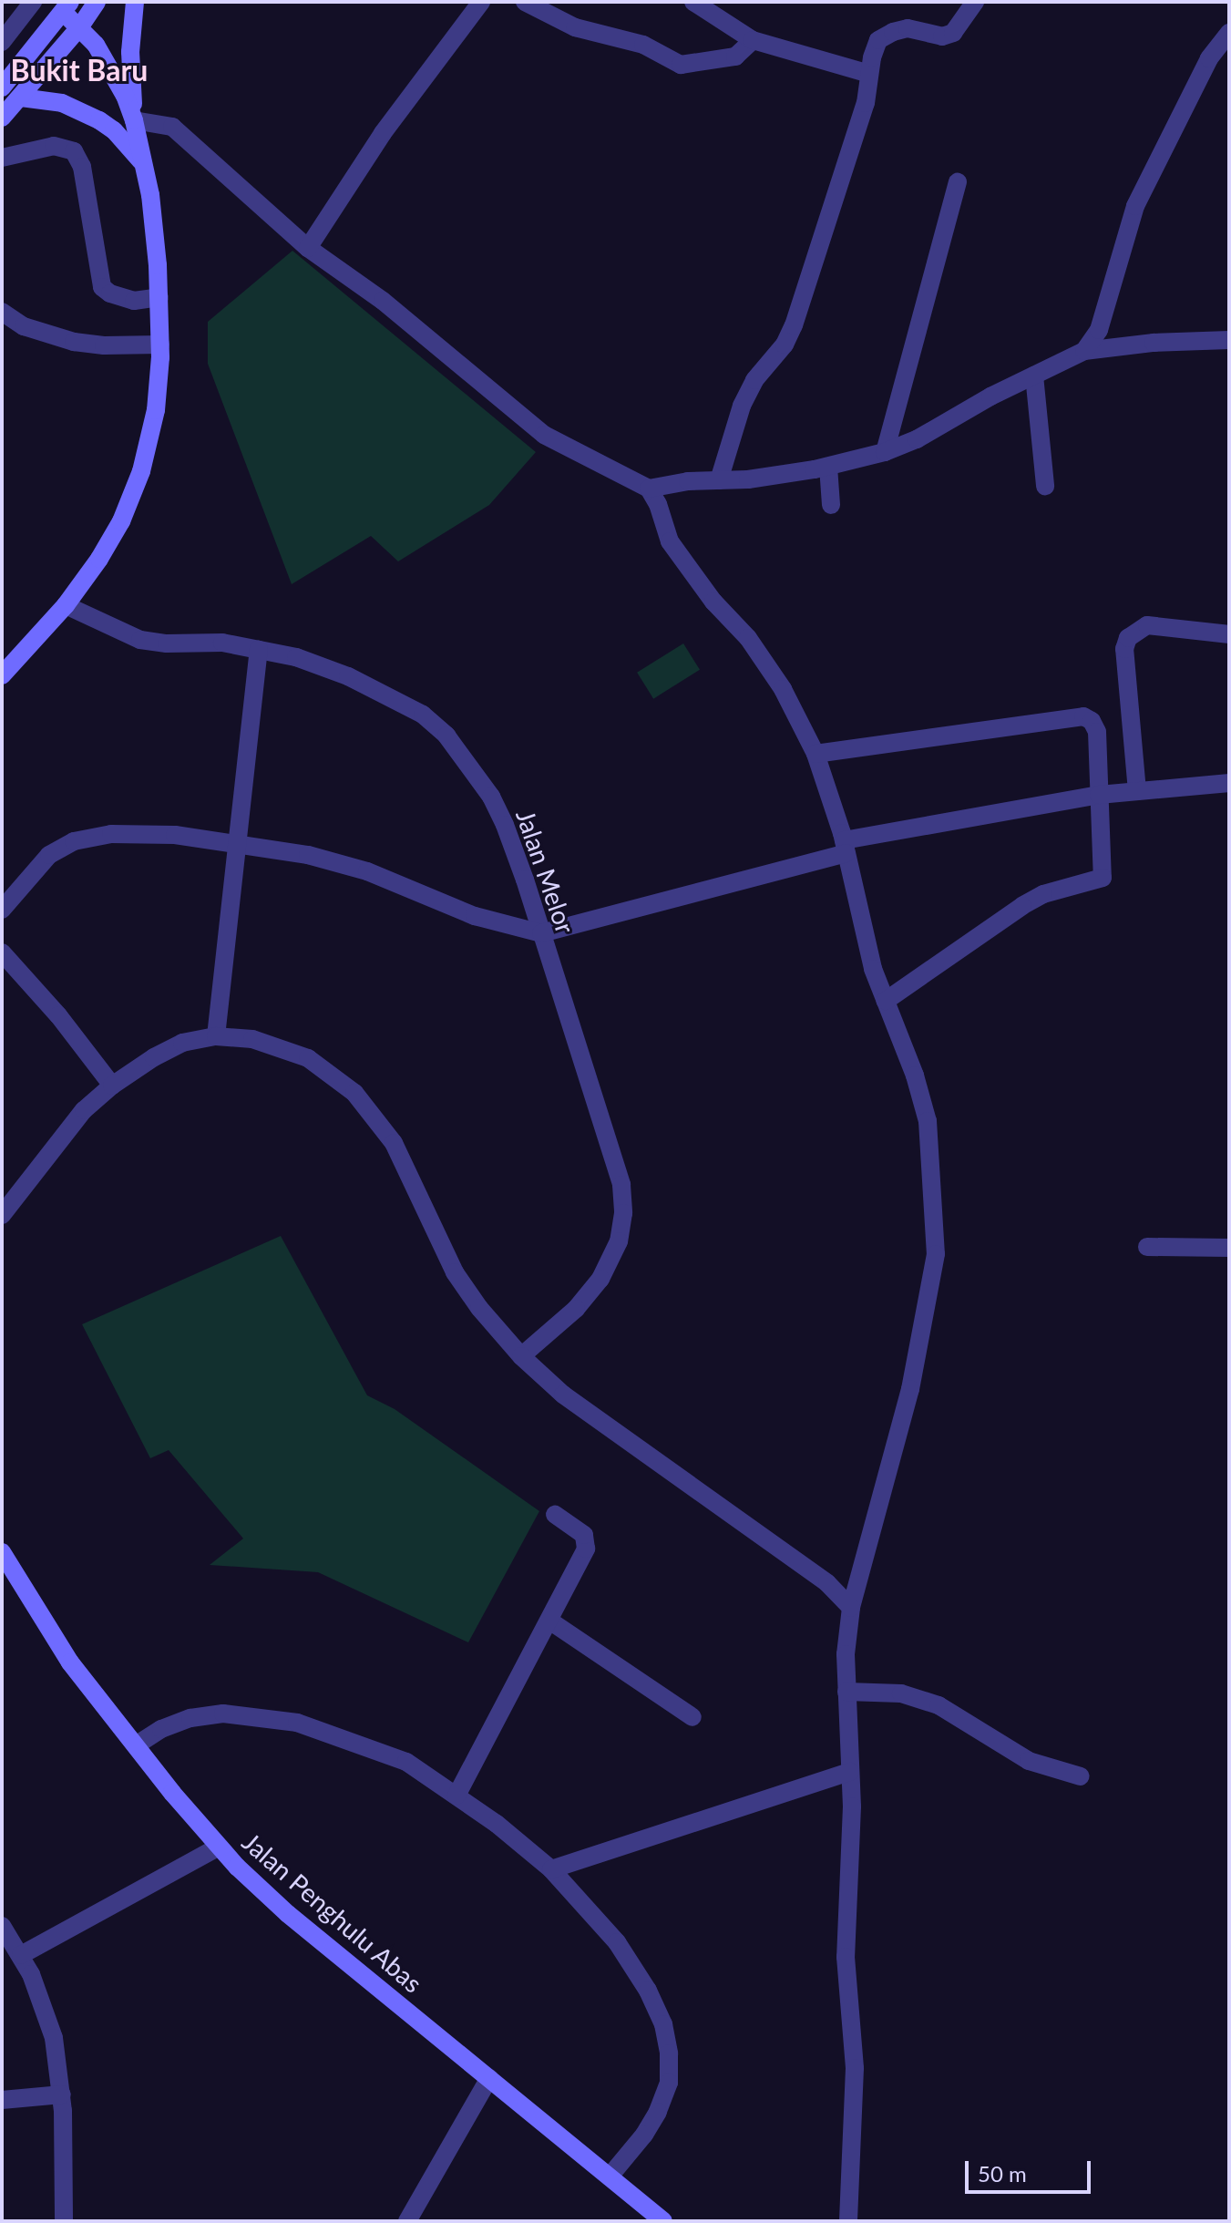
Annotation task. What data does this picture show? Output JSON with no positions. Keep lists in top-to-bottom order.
{
  "streets": {
    "main road": ["Jalan Penghulu Abas"],
    "street": ["Jalan Melor"]
  },
  "districts": ["Bukit Baru"],
  "scale_bar": "50 m"
}
